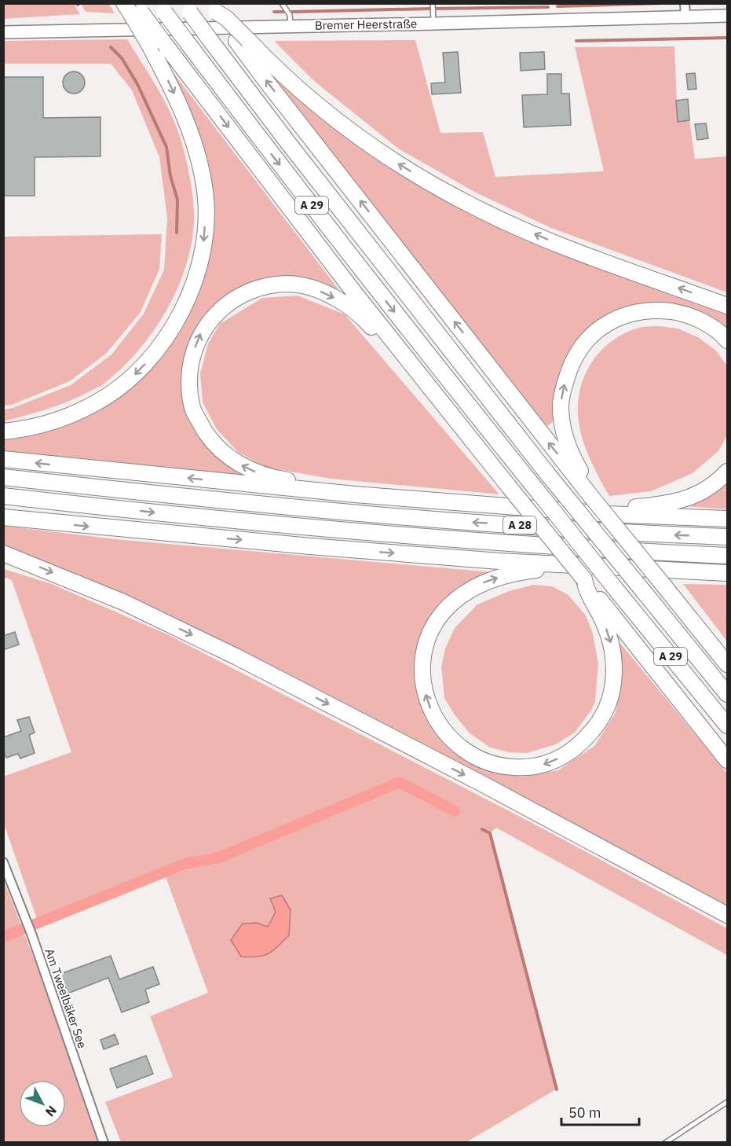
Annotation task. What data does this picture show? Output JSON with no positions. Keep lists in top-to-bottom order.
{
  "streets": {
    "highway": ["A 29", "A 28"],
    "main road": ["Bremer Heerstraße"],
    "street": ["Am Tweelbäker See"]
  },
  "scale_bar": "50 m",
  "north": "bottom right"
}
